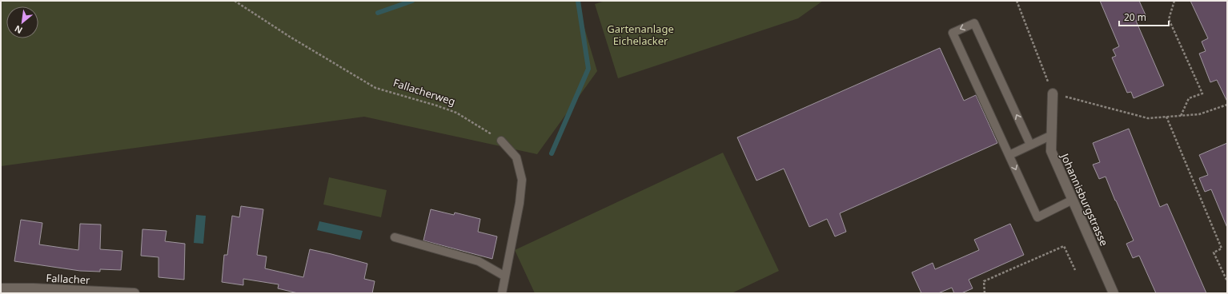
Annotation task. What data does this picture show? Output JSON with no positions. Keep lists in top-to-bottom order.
{
  "streets": {
    "street": ["Johannisburgstrasse", "Fallacher"],
    "path": ["Fallacherweg"]
  },
  "parks": ["Gartenanlage Eichelacker"],
  "scale_bar": "20 m",
  "north": "bottom left"
}
